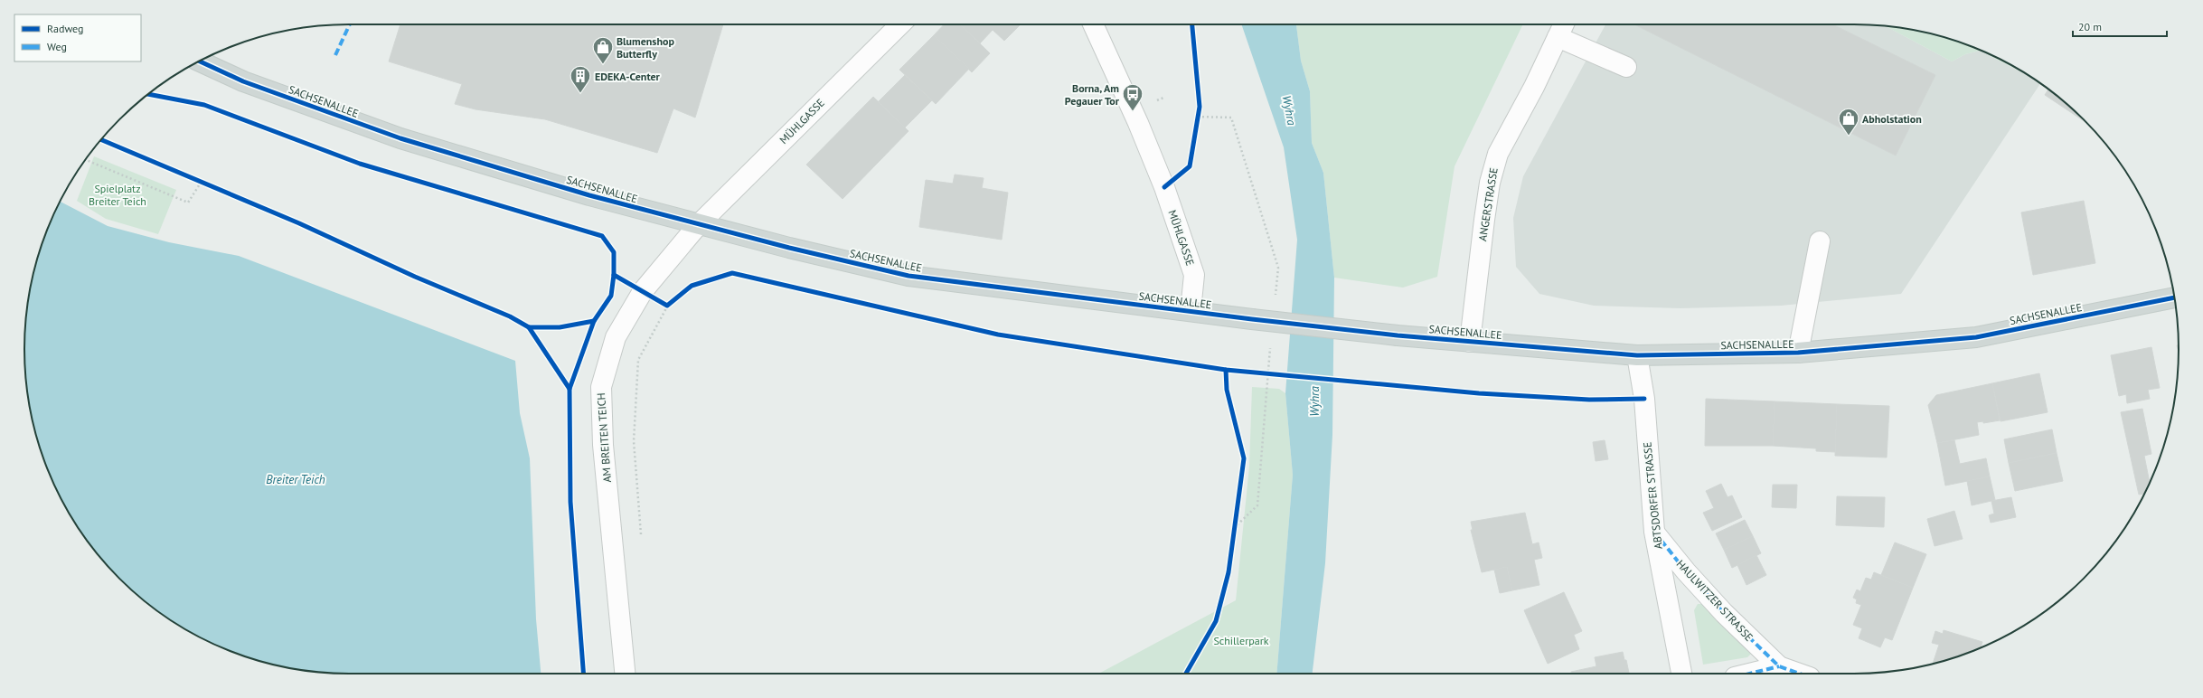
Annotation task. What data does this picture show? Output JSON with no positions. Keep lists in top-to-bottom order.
{
  "streets": {
    "main road": ["SACHSENALLEE"],
    "street": [
      "MÜHLGASSE",
      "ANGERSTRASSE",
      "AM BREITEN TEICH",
      "ABTSDORFER STRASSE",
      "HAULWITZER STRASSE"
    ]
  },
  "crossings": [
    ["SACHSENALLEE", "MÜHLGASSE"],
    ["SACHSENALLEE", "ANGERSTRASSE"],
    ["SACHSENALLEE", "AM BREITEN TEICH"],
    ["SACHSENALLEE", "ABTSDORFER STRASSE"],
    ["MÜHLGASSE", "AM BREITEN TEICH"],
    ["ABTSDORFER STRASSE", "HAULWITZER STRASSE"]
  ],
  "water": ["Wyhra", "Breiter Teich"],
  "parks": ["Spielplatz Breiter Teich", "Schillerpark"],
  "places": {
    "shop": ["Blumenshop Butterfly", "Abholstation"],
    "building": ["EDEKA-Center"],
    "bus stop": ["Borna, Am Pegauer Tor"]
  },
  "legend": ["Radweg", "Weg"],
  "scale_bar": "20 m"
}
